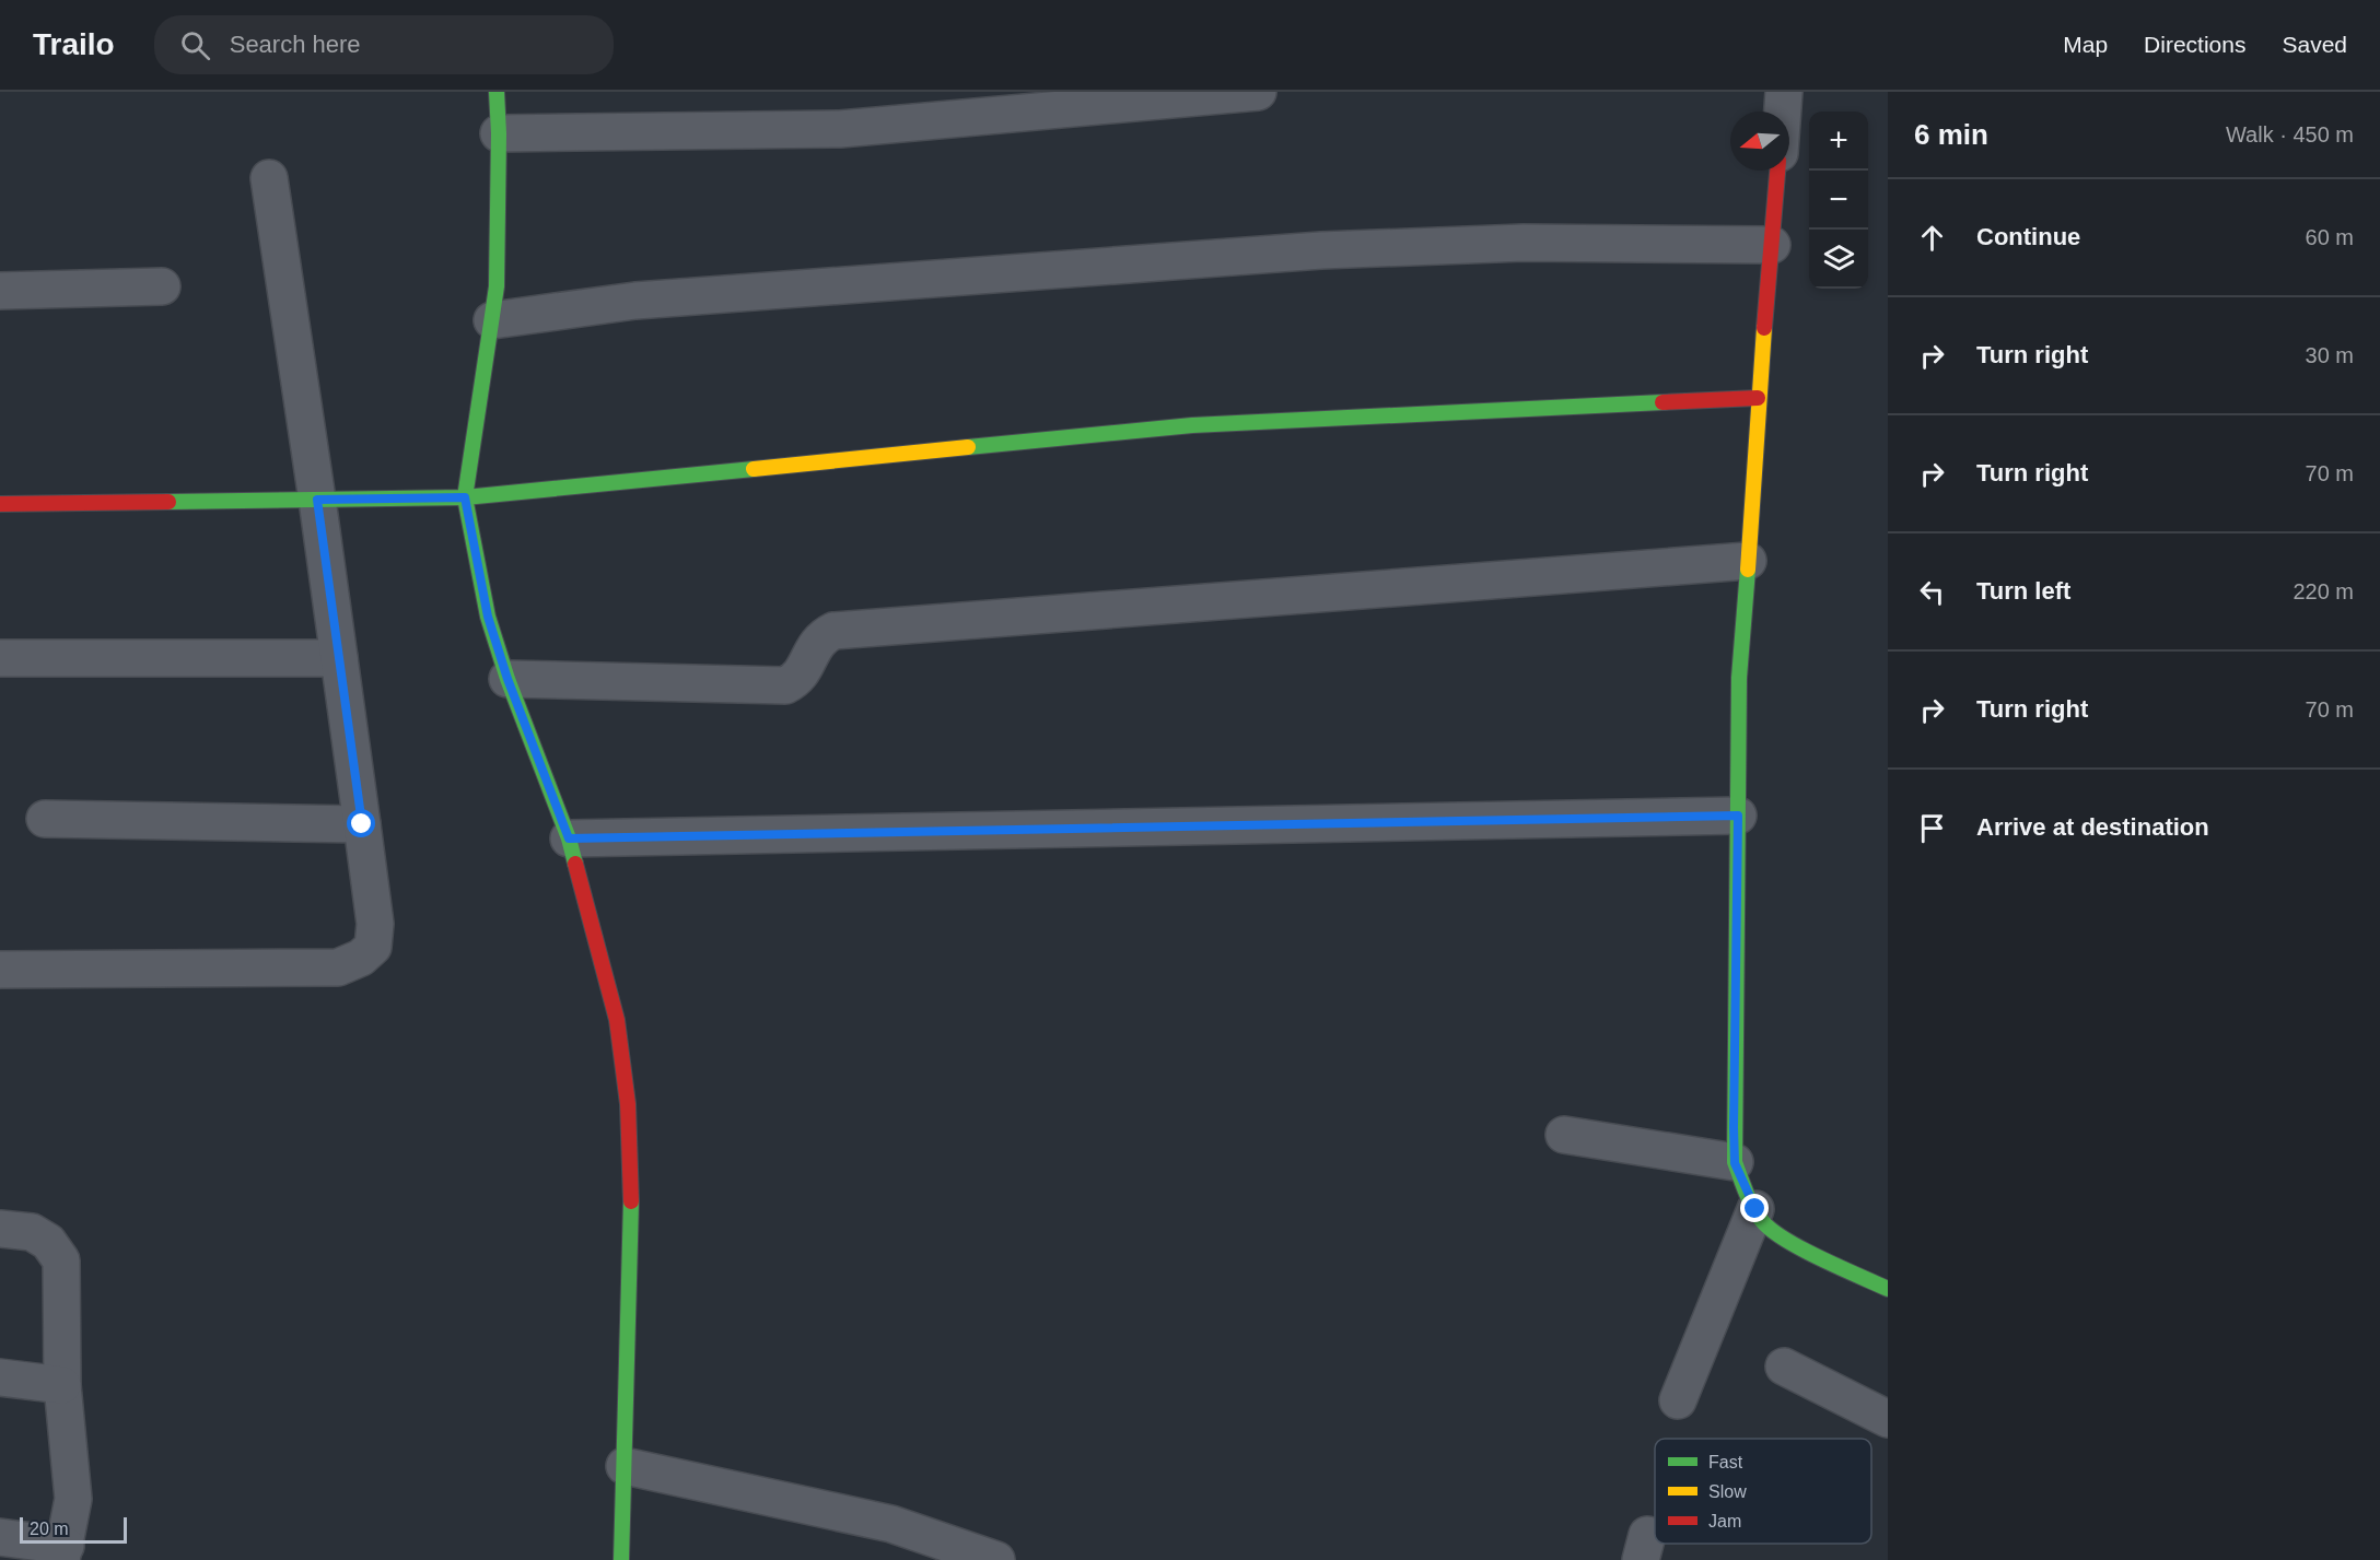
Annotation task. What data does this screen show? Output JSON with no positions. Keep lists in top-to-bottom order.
{
  "legend": ["Fast", "Slow", "Jam"],
  "scale_bar": "20 m",
  "north": "left",
  "page": {
    "header": "Trailo",
    "search": "Search here",
    "nav": ["Map", "Directions", "Saved"],
    "heading": ["6 min", "Walk · 450 m"],
    "map_buttons": ["+", "−"],
    "list": [
      ["Continue", "60 m"],
      ["Turn right", "30 m"],
      ["Turn right", "70 m"],
      ["Turn left", "220 m"],
      ["Turn right", "70 m"],
      "Arrive at destination"
    ],
    "scale": "20 m"
  }
}
